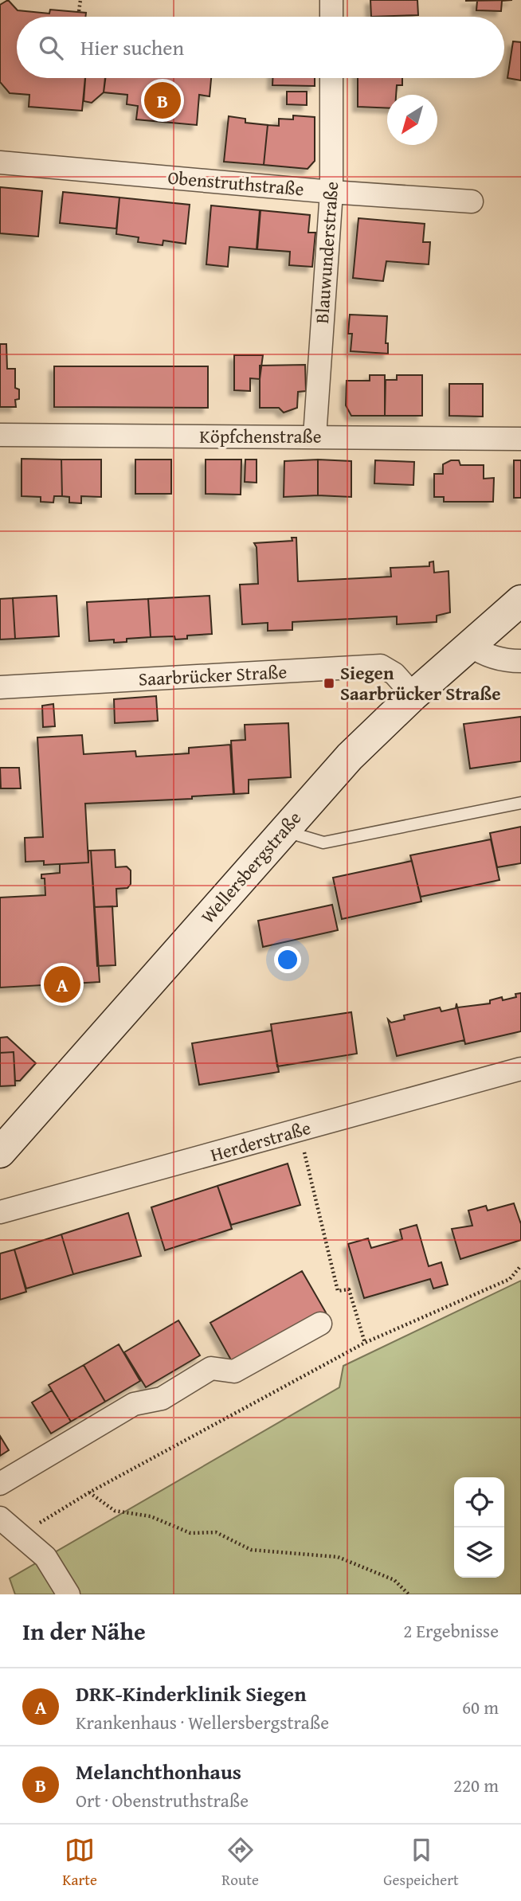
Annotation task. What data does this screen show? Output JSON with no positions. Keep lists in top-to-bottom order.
{
  "streets": {
    "street": [
      "Obenstruthstraße",
      "Blauwunderstraße",
      "Köpfchenstraße",
      "Saarbrücker Straße",
      "Wellersbergstraße",
      "Herderstraße"
    ]
  },
  "crossings": [
    ["Obenstruthstraße", "Blauwunderstraße"],
    ["Blauwunderstraße", "Köpfchenstraße"],
    ["Saarbrücker Straße", "Wellersbergstraße"]
  ],
  "places": {
    "transit": ["Siegen Saarbrücker Straße"]
  },
  "north": "bottom left",
  "page": {
    "search": "Hier suchen",
    "pins": ["B", "A"],
    "heading": ["In der Nähe", "2 Ergebnisse"],
    "list": [
      {
        "mark": "A",
        "name": "DRK-Kinderklinik Siegen",
        "note": "Krankenhaus · Wellersbergstraße",
        "value": "60 m"
      },
      {
        "mark": "B",
        "name": "Melanchthonhaus",
        "note": "Ort · Obenstruthstraße",
        "value": "220 m"
      }
    ],
    "nav": ["Karte", "Route", "Gespeichert"]
  }
}
